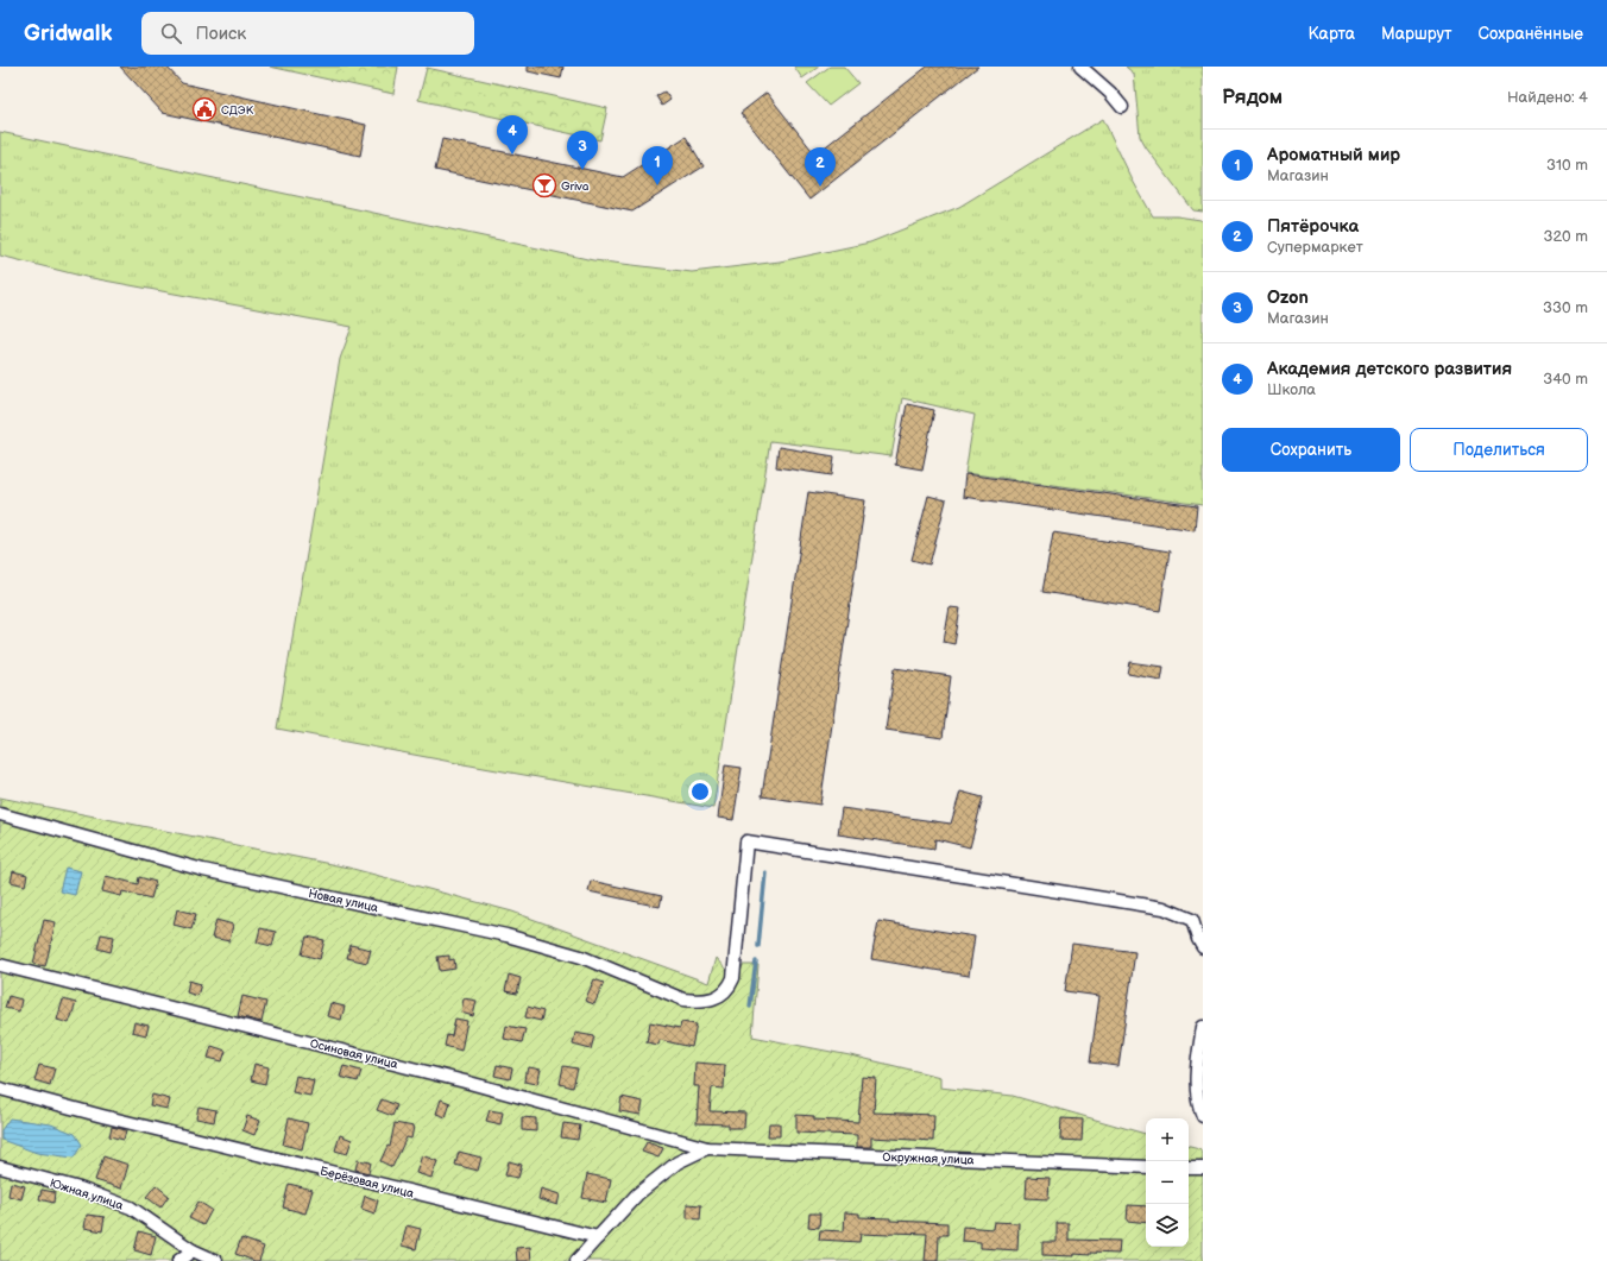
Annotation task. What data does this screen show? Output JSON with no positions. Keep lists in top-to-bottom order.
{
  "streets": {
    "street": [
      "Новая улица",
      "Осиновая улица",
      "Окружная улица",
      "Берёзовая улица",
      "Южная улица"
    ]
  },
  "crossings": [
    ["Осиновая улица", "Окружная улица"]
  ],
  "places": {
    "public building": ["СДЭК"],
    "bar": ["Griva"]
  },
  "page": {
    "header": "Gridwalk",
    "search": "Поиск",
    "nav": ["Карта", "Маршрут", "Сохранённые"],
    "heading": ["Рядом", "Найдено: 4"],
    "pins": [
      "4",
      "3",
      "1",
      "2"
    ],
    "list": [
      {
        "mark": "1",
        "name": "Ароматный мир",
        "note": "Магазин",
        "value": "310 m"
      },
      {
        "mark": "2",
        "name": "Пятёрочка",
        "note": "Супермаркет",
        "value": "320 m"
      },
      {
        "mark": "3",
        "name": "Ozon",
        "note": "Магазин",
        "value": "330 m"
      },
      {
        "mark": "4",
        "name": "Академия детского развития",
        "note": "Школа",
        "value": "340 m"
      }
    ],
    "buttons": ["Сохранить", "Поделиться"],
    "map_buttons": ["+", "−"]
  }
}
